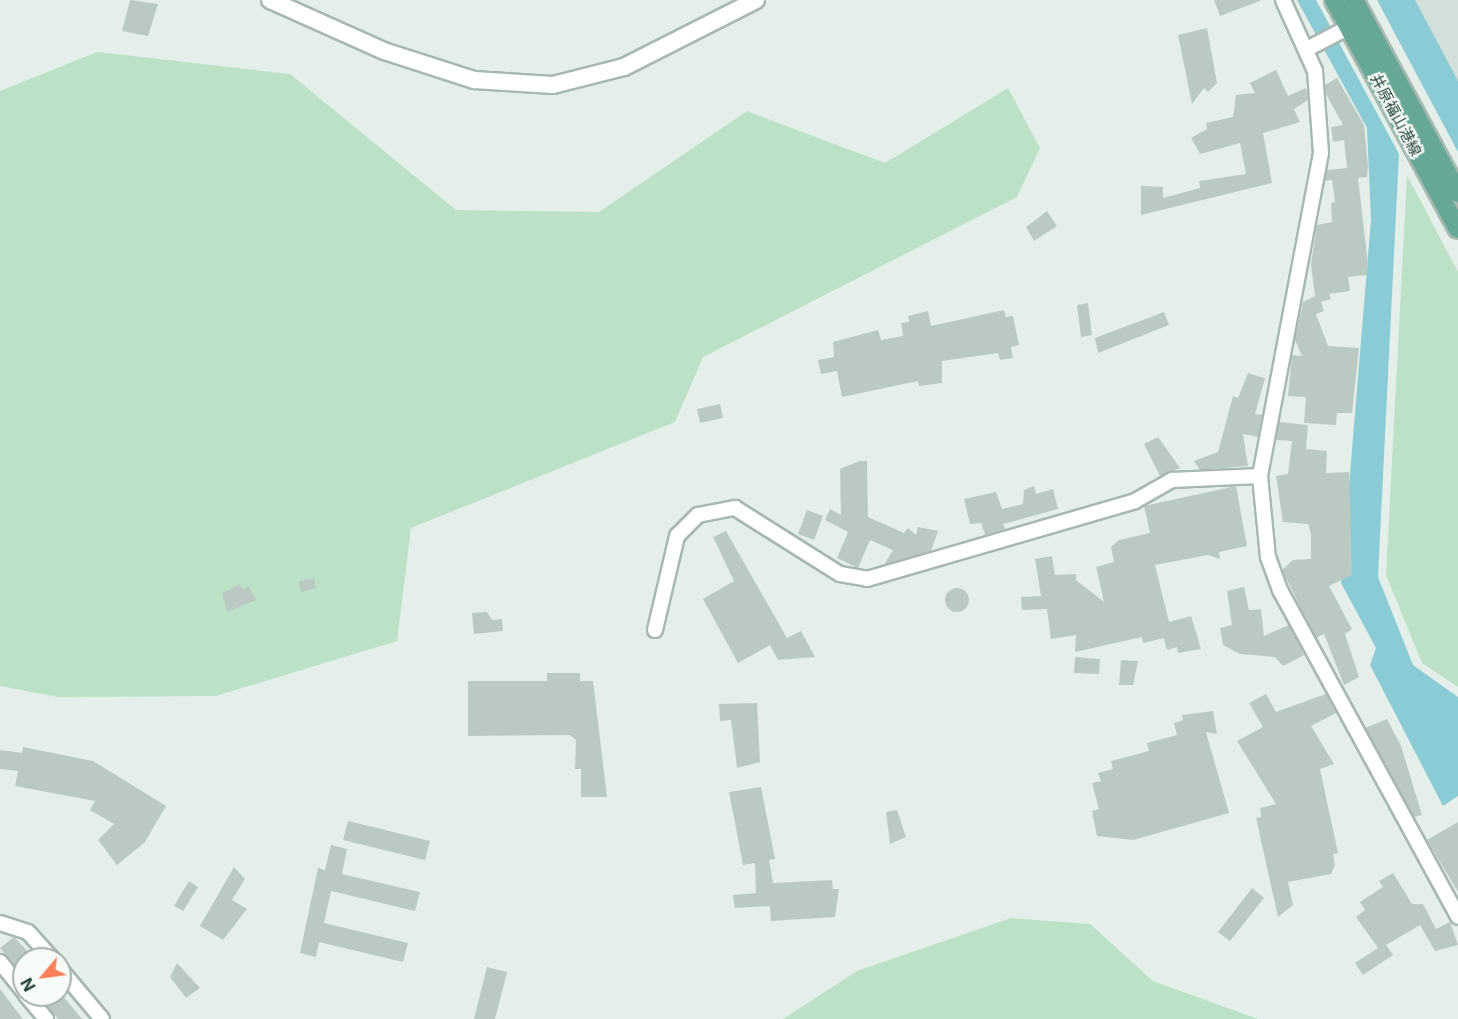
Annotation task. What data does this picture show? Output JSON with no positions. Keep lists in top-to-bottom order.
{
  "streets": {
    "main road": ["井原福山港線"]
  },
  "north": "bottom left"
}
